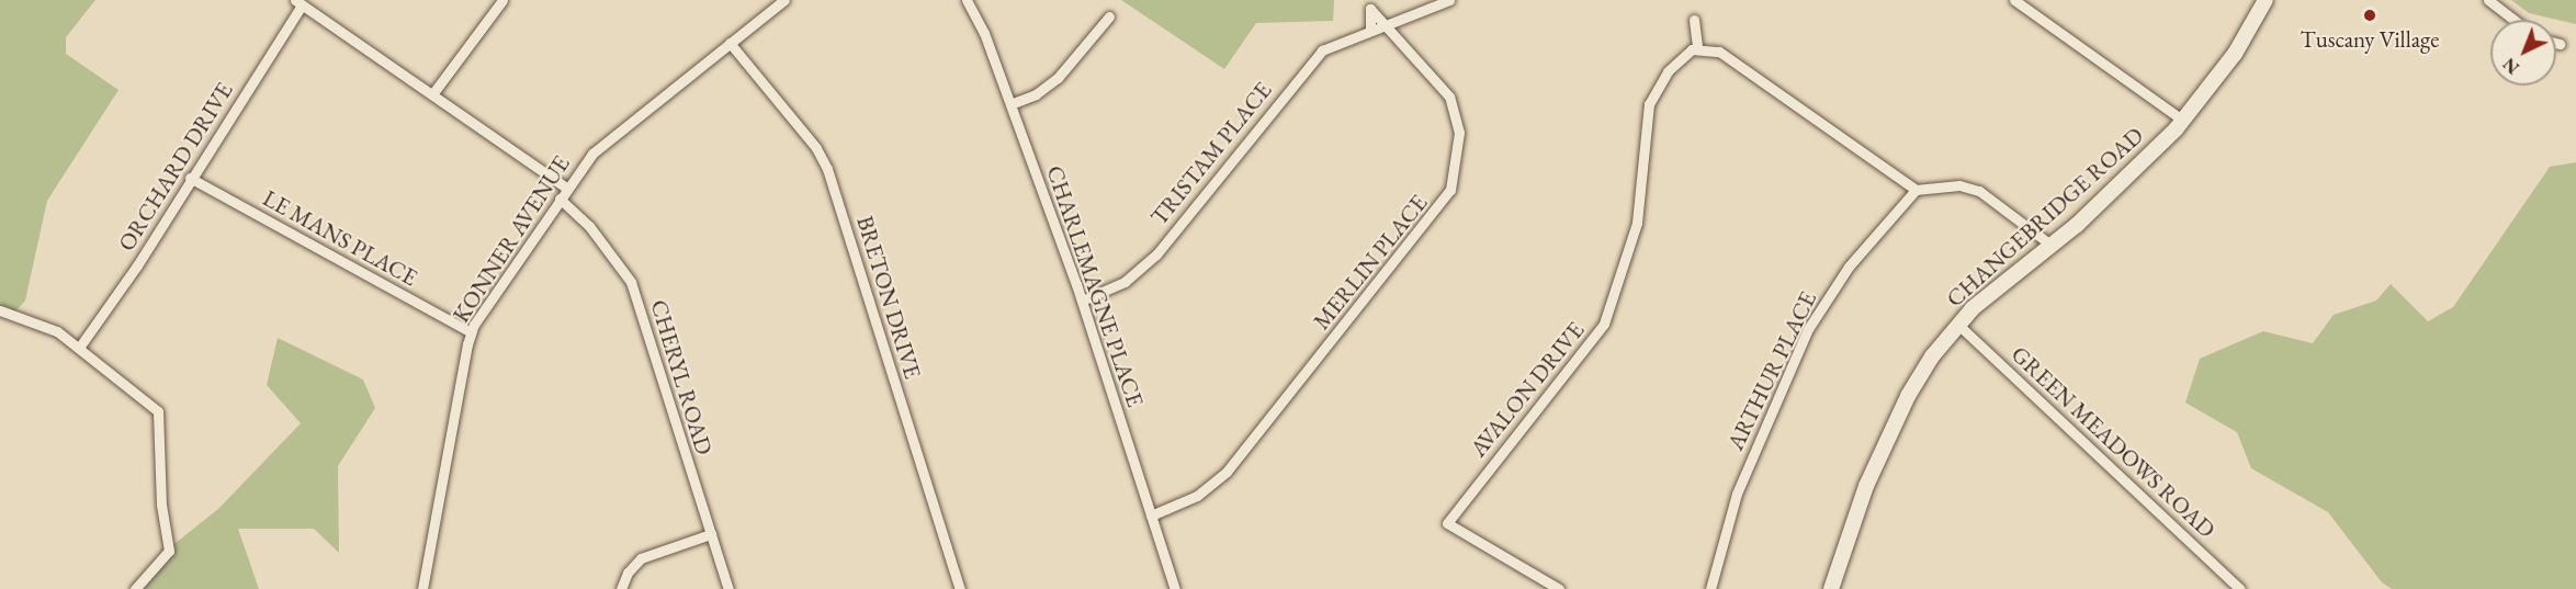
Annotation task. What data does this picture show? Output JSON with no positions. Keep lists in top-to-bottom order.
{
  "streets": {
    "main road": ["CHANGEBRIDGE ROAD"],
    "street": [
      "TRISTAM PLACE",
      "ORCHARD DRIVE",
      "LE MANS PLACE",
      "KONNER AVENUE",
      "MERLIN PLACE",
      "CHARLEMAGNE PLACE",
      "BRETON DRIVE",
      "ARTHUR PLACE",
      "CHERYL ROAD",
      "AVALON DRIVE",
      "GREEN MEADOWS ROAD"
    ]
  },
  "crossings": [
    ["TRISTAM PLACE", "MERLIN PLACE"],
    ["TRISTAM PLACE", "CHARLEMAGNE PLACE"],
    ["ORCHARD DRIVE", "LE MANS PLACE"],
    ["CHANGEBRIDGE ROAD", "GREEN MEADOWS ROAD"],
    ["LE MANS PLACE", "KONNER AVENUE"],
    ["KONNER AVENUE", "BRETON DRIVE"],
    ["KONNER AVENUE", "CHERYL ROAD"],
    ["MERLIN PLACE", "CHARLEMAGNE PLACE"]
  ],
  "places": ["Tuscany Village"],
  "north": "bottom left"
}
